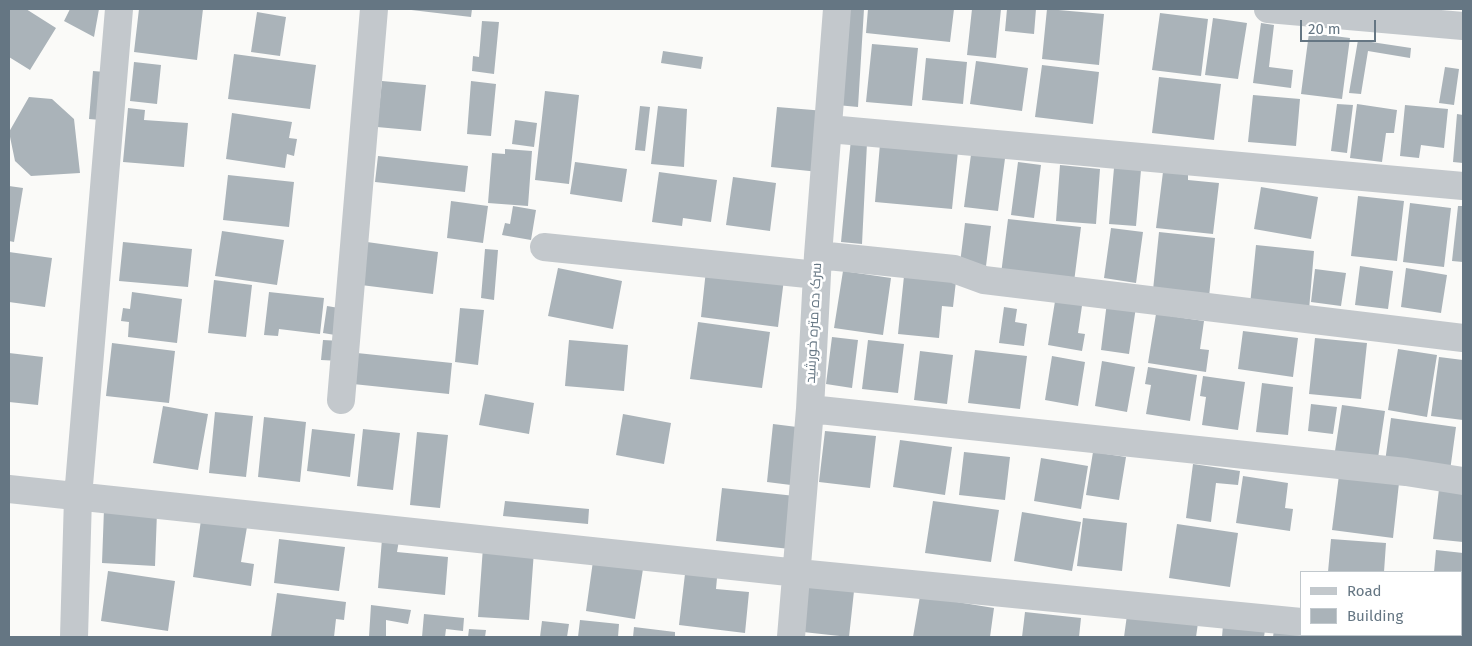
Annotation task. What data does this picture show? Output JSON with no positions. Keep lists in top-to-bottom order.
{
  "streets": {
    "street": ["سرک ده متره خورشید"]
  },
  "legend": ["Road", "Building"],
  "scale_bar": "20 m"
}
